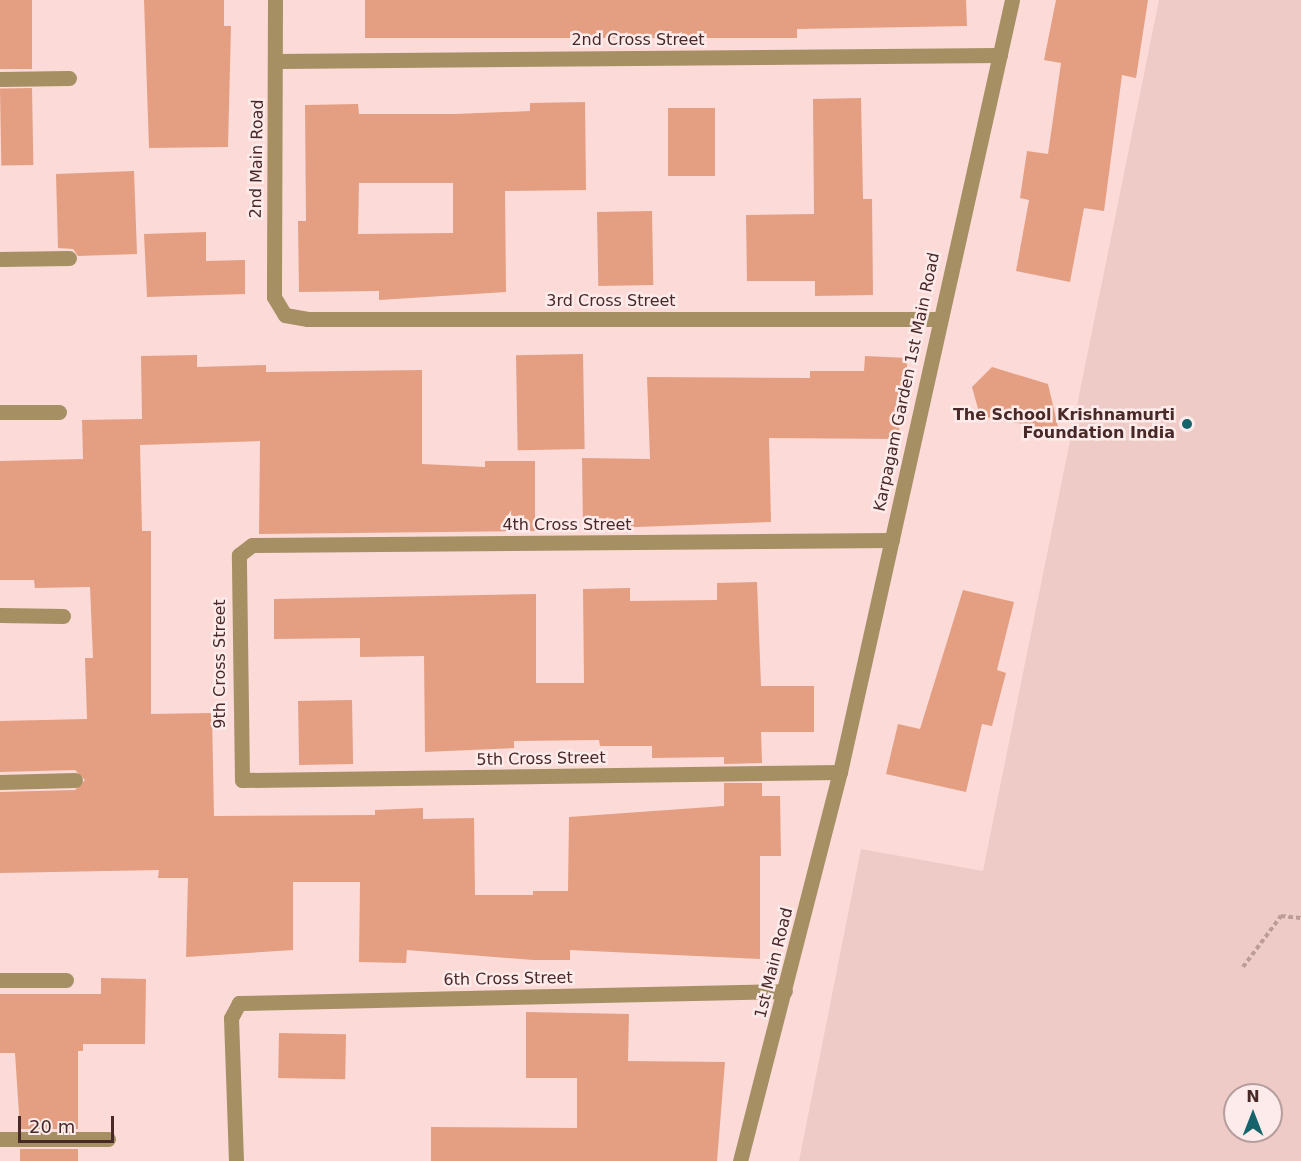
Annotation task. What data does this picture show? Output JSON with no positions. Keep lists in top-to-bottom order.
{
  "streets": {
    "street": [
      "2nd Cross Street",
      "2nd Main Road",
      "3rd Cross Street",
      "Karpagam Garden 1st Main Road",
      "4th Cross Street",
      "9th Cross Street",
      "5th Cross Street",
      "1st Main Road",
      "6th Cross Street"
    ]
  },
  "crossings": [
    ["2nd Cross Street", "2nd Main Road"],
    ["2nd Cross Street", "Karpagam Garden 1st Main Road"],
    ["2nd Main Road", "3rd Cross Street"],
    ["3rd Cross Street", "Karpagam Garden 1st Main Road"],
    ["Karpagam Garden 1st Main Road", "4th Cross Street"],
    ["Karpagam Garden 1st Main Road", "5th Cross Street"],
    ["Karpagam Garden 1st Main Road", "1st Main Road"],
    ["4th Cross Street", "9th Cross Street"],
    ["9th Cross Street", "5th Cross Street"],
    ["5th Cross Street", "1st Main Road"],
    ["1st Main Road", "6th Cross Street"]
  ],
  "places": ["The School Krishnamurti Foundation India"],
  "scale_bar": "20 m",
  "north": "top"
}
